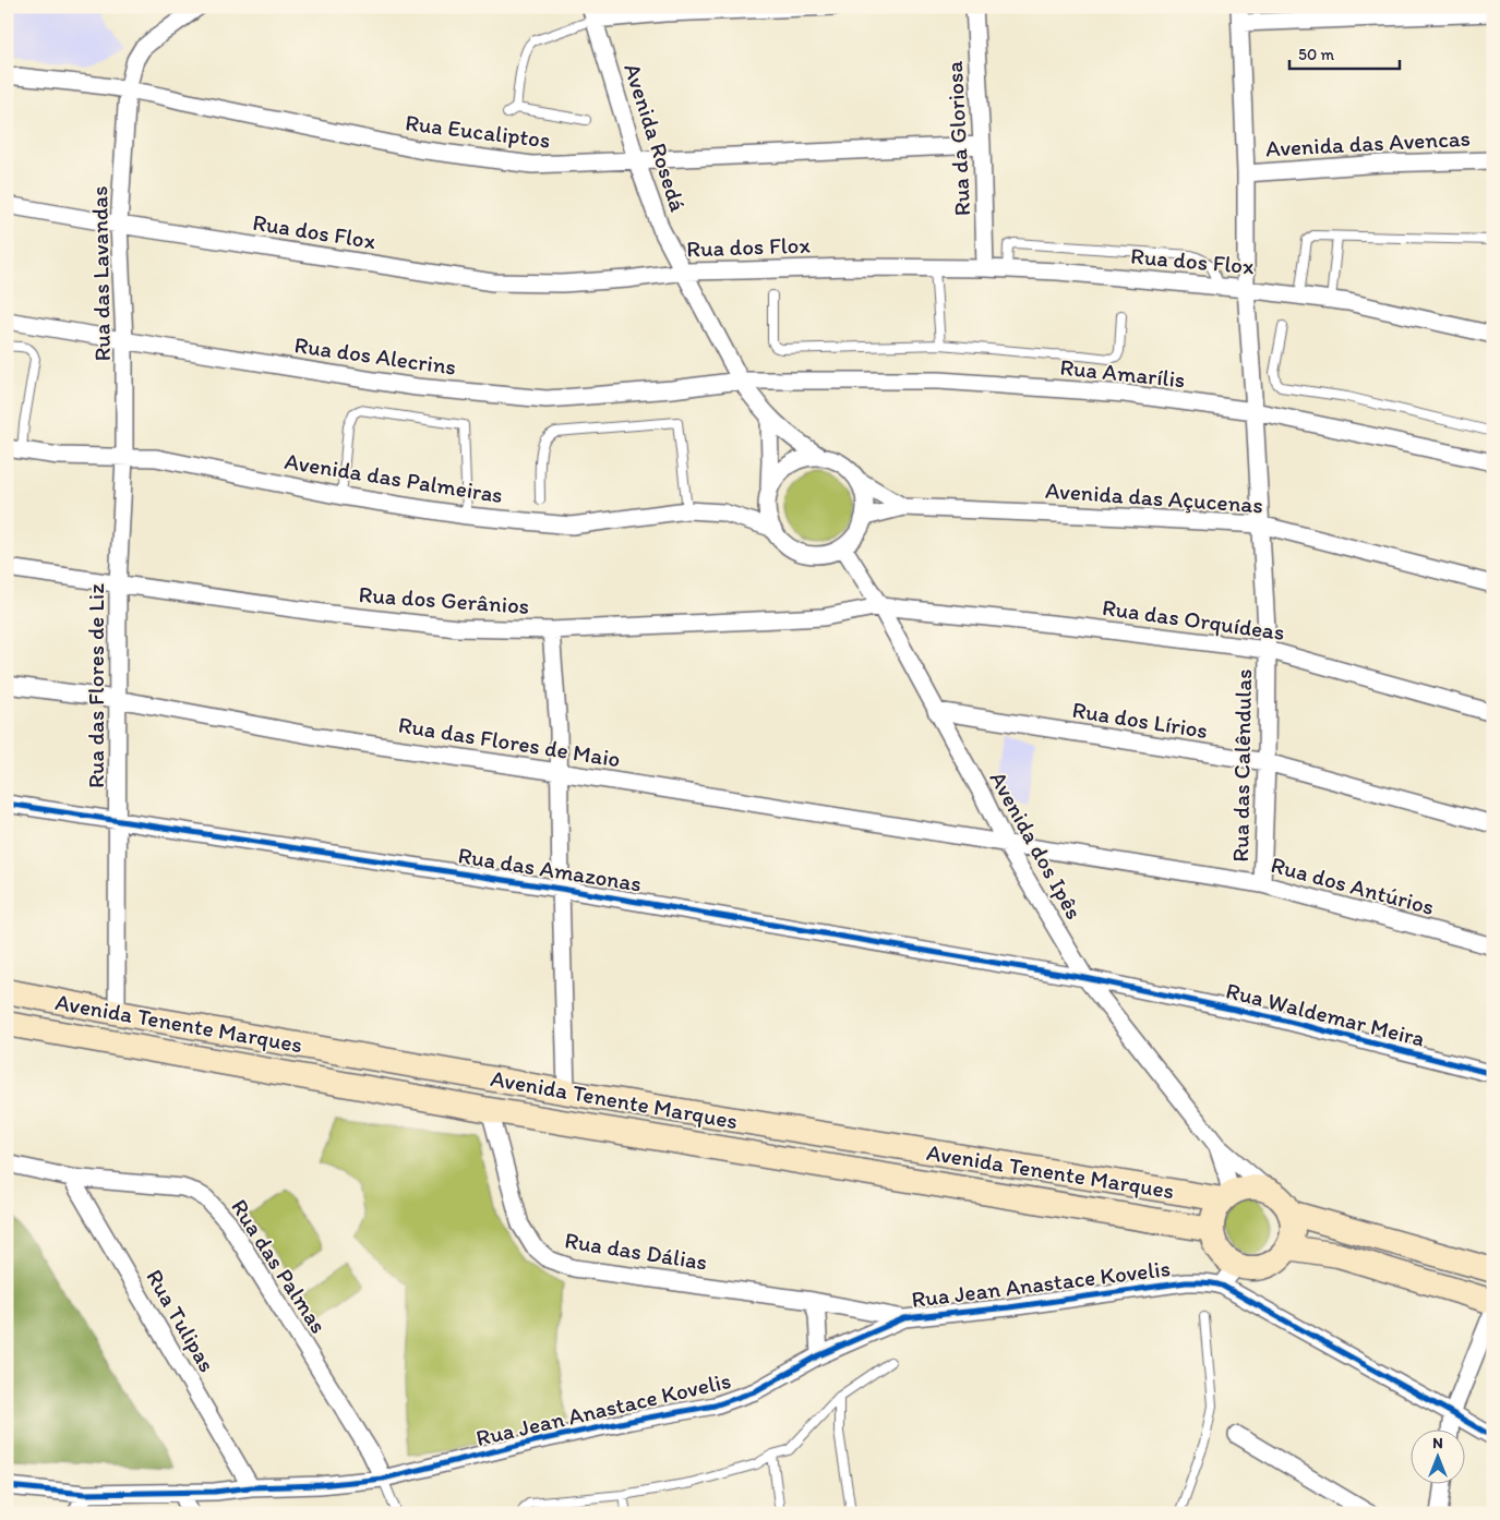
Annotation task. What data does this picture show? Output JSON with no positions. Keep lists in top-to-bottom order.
{
  "streets": {
    "main road": ["Avenida Tenente Marques"],
    "street": [
      "Rua Eucaliptos",
      "Avenida Rosedá",
      "Rua da Gloriosa",
      "Avenida das Avencas",
      "Rua dos Flox",
      "Rua das Lavandas",
      "Rua dos Alecrins",
      "Rua Amarílis",
      "Avenida das Palmeiras",
      "Avenida das Açucenas",
      "Rua dos Gerânios",
      "Rua das Orquídeas",
      "Rua das Flores de Liz",
      "Rua dos Lírios",
      "Rua das Flores de Maio",
      "Rua das Calêndulas",
      "Avenida dos Ipês",
      "Rua das Amazonas",
      "Rua dos Antúrios",
      "Rua Waldemar Meira",
      "Rua das Dálias",
      "Rua das Palmas",
      "Rua Jean Anastace Kovelis",
      "Rua Tulipas"
    ]
  },
  "crossings": [
    ["Rua Eucaliptos", "Avenida Rosedá"],
    ["Rua Eucaliptos", "Rua da Gloriosa"],
    ["Rua Eucaliptos", "Rua das Lavandas"],
    ["Avenida Rosedá", "Rua dos Flox"],
    ["Avenida Rosedá", "Rua dos Alecrins"],
    ["Avenida Rosedá", "Rua Amarílis"],
    ["Avenida Rosedá", "Avenida das Palmeiras"],
    ["Avenida Rosedá", "Avenida das Açucenas"],
    ["Avenida Rosedá", "Avenida dos Ipês"],
    ["Rua da Gloriosa", "Rua dos Flox"],
    ["Avenida das Avencas", "Rua das Calêndulas"],
    ["Rua dos Flox", "Rua das Lavandas"],
    ["Rua dos Flox", "Rua das Calêndulas"],
    ["Rua das Lavandas", "Rua dos Alecrins"],
    ["Rua das Lavandas", "Avenida das Palmeiras"],
    ["Rua das Lavandas", "Rua das Flores de Liz"],
    ["Rua dos Alecrins", "Rua Amarílis"],
    ["Rua Amarílis", "Rua das Calêndulas"],
    ["Avenida das Palmeiras", "Avenida das Açucenas"],
    ["Avenida das Palmeiras", "Rua das Flores de Liz"],
    ["Avenida das Palmeiras", "Avenida dos Ipês"],
    ["Avenida das Açucenas", "Rua das Calêndulas"],
    ["Avenida das Açucenas", "Avenida dos Ipês"],
    ["Rua dos Gerânios", "Rua das Orquídeas"],
    ["Rua dos Gerânios", "Rua das Flores de Liz"],
    ["Rua dos Gerânios", "Avenida dos Ipês"],
    ["Rua das Orquídeas", "Rua das Calêndulas"],
    ["Rua das Orquídeas", "Avenida dos Ipês"],
    ["Rua das Flores de Liz", "Rua das Flores de Maio"],
    ["Rua das Flores de Liz", "Rua das Amazonas"],
    ["Rua das Flores de Liz", "Avenida Tenente Marques"],
    ["Rua dos Lírios", "Rua das Calêndulas"],
    ["Rua dos Lírios", "Avenida dos Ipês"],
    ["Rua das Flores de Maio", "Avenida dos Ipês"],
    ["Rua das Flores de Maio", "Rua dos Antúrios"],
    ["Rua das Calêndulas", "Rua dos Antúrios"],
    ["Avenida dos Ipês", "Rua das Amazonas"],
    ["Avenida dos Ipês", "Rua dos Antúrios"],
    ["Avenida dos Ipês", "Rua Waldemar Meira"],
    ["Avenida dos Ipês", "Avenida Tenente Marques"],
    ["Rua das Amazonas", "Rua Waldemar Meira"],
    ["Avenida Tenente Marques", "Rua das Dálias"],
    ["Rua das Dálias", "Rua Jean Anastace Kovelis"],
    ["Rua das Palmas", "Rua Jean Anastace Kovelis"],
    ["Rua das Palmas", "Rua Tulipas"],
    ["Rua Jean Anastace Kovelis", "Rua Tulipas"]
  ],
  "scale_bar": "50 m",
  "north": "top"
}
